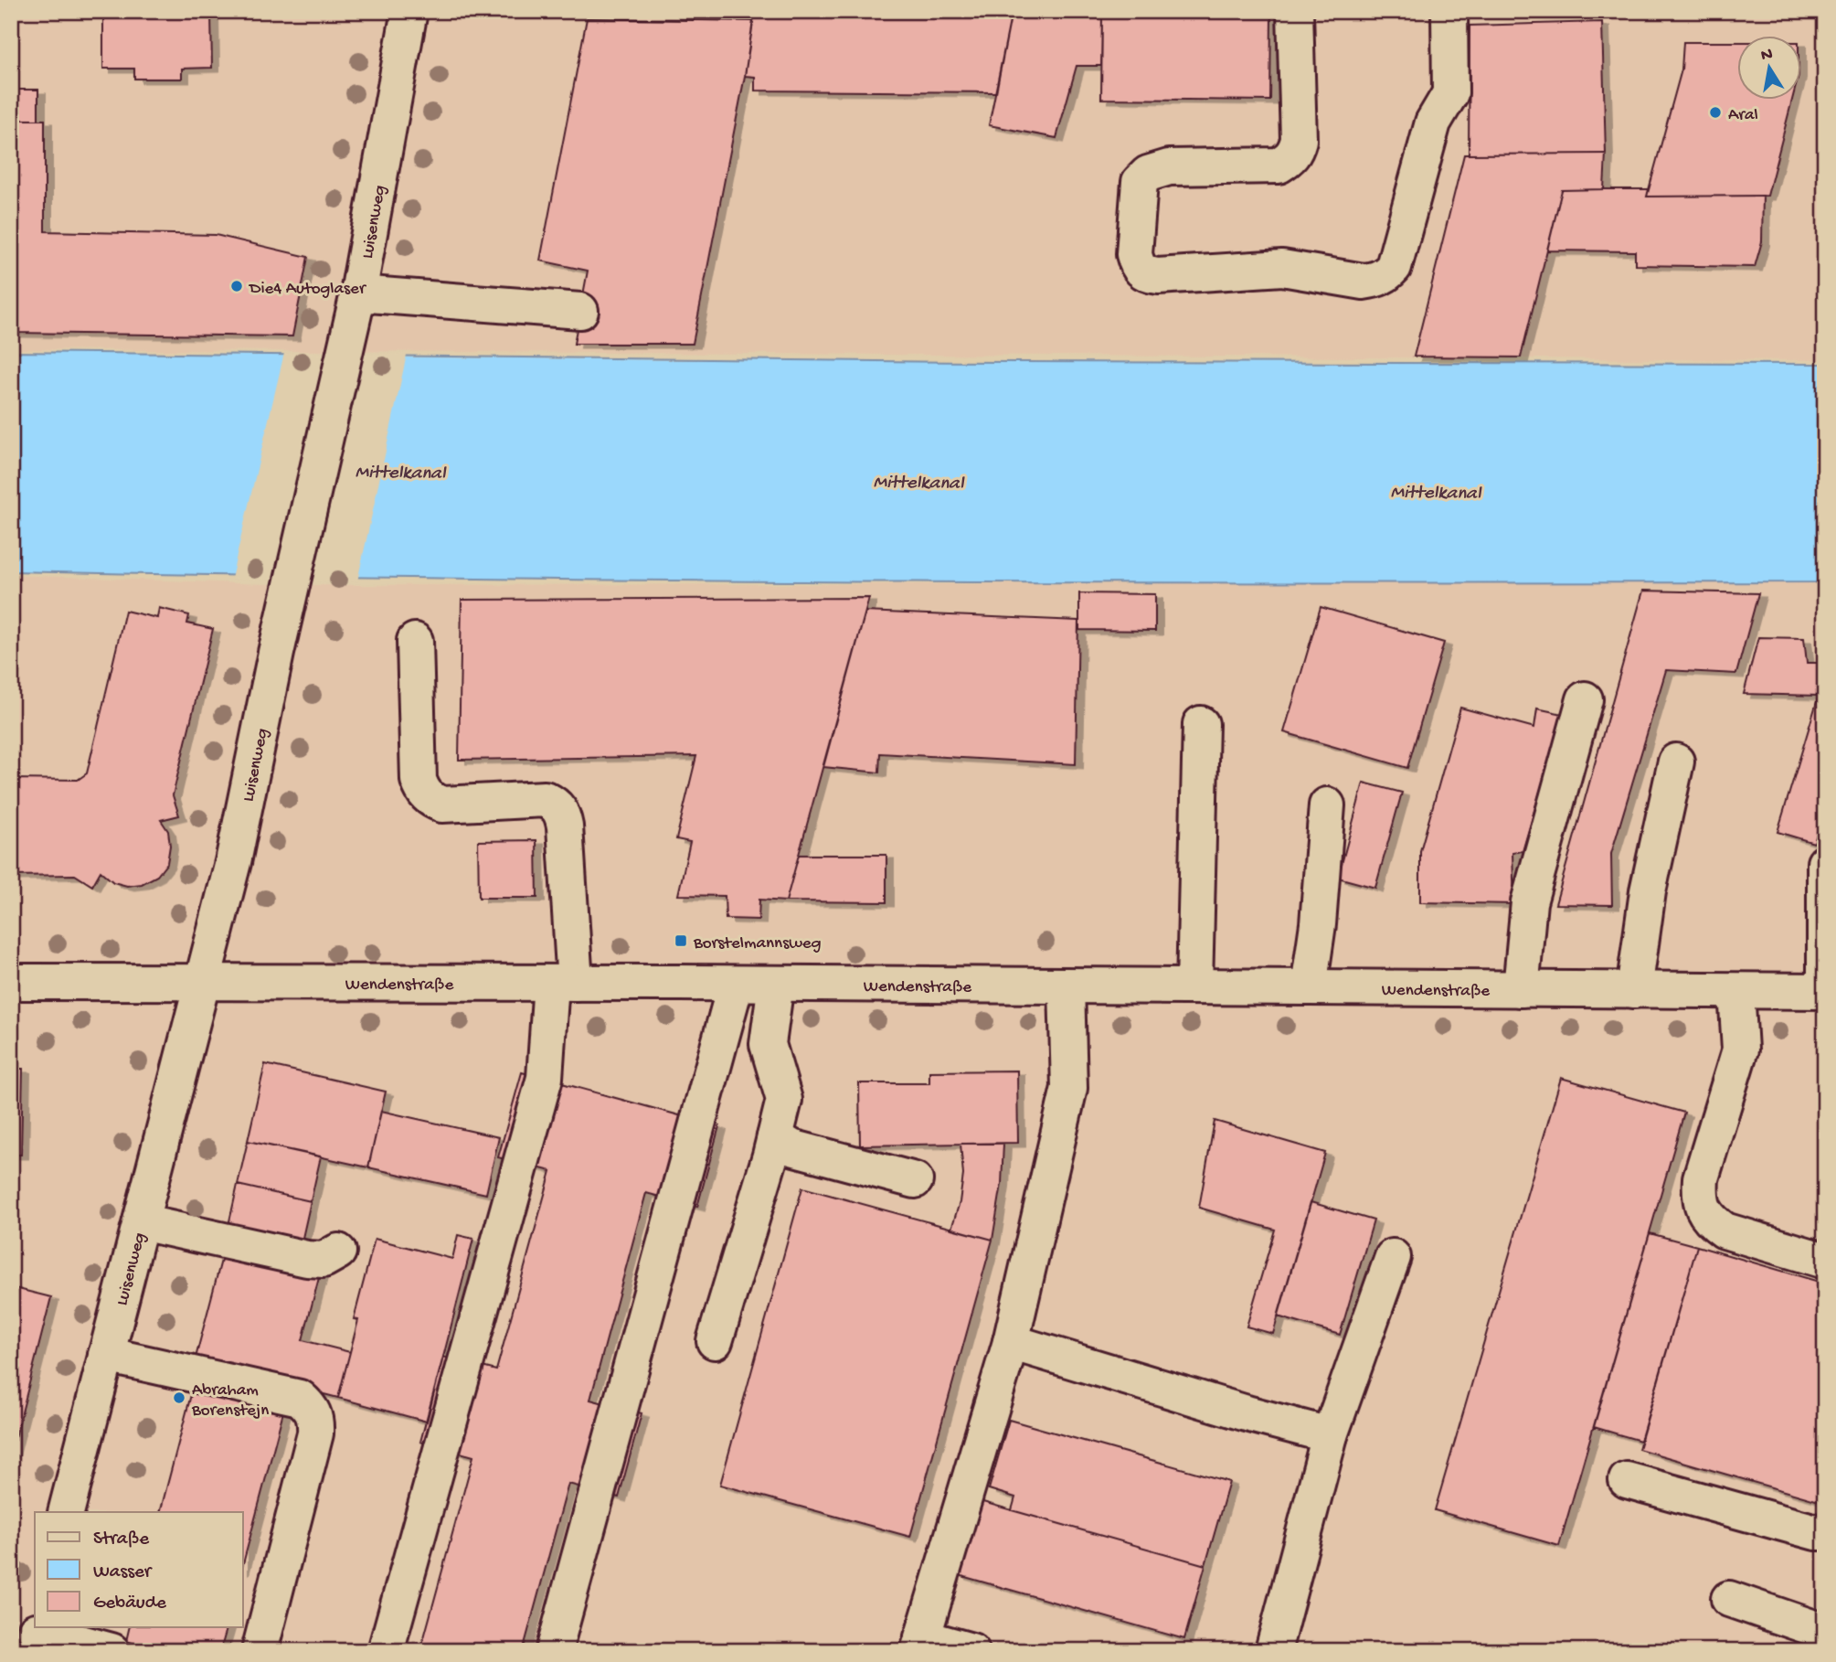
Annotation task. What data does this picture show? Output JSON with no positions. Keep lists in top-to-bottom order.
{
  "streets": {
    "street": ["Luisenweg", "Wendenstraße"]
  },
  "crossings": [
    ["Luisenweg", "Wendenstraße"]
  ],
  "water": ["Mittelkanal"],
  "places": {
    "other": ["Aral", "Die4 Autoglaser", "Abraham Borenstejn"],
    "transit": ["Borstelmannsweg"]
  },
  "legend": ["Straße", "Wasser", "Gebäude"],
  "north": "top"
}
